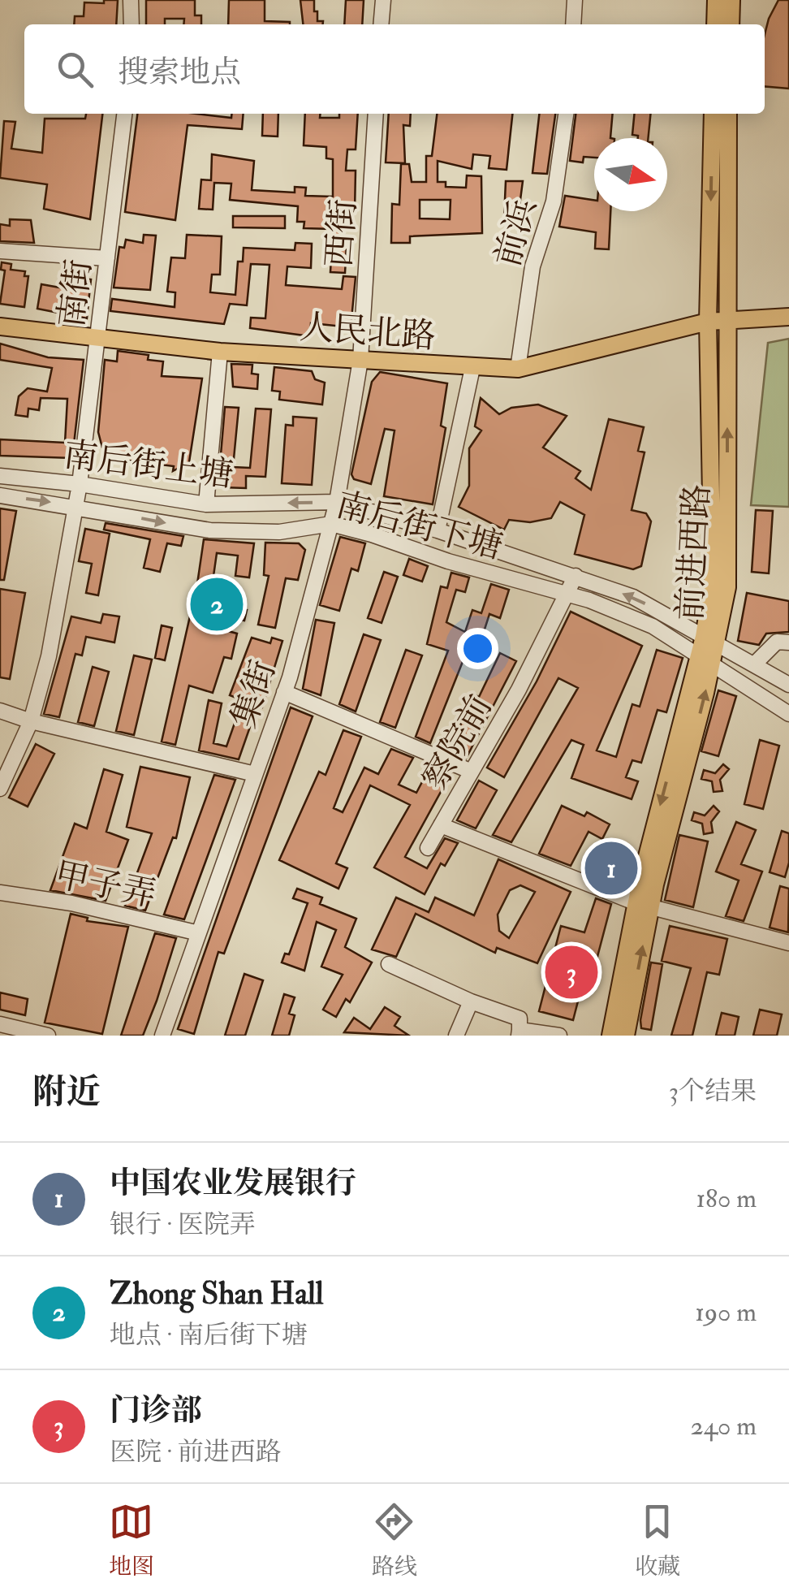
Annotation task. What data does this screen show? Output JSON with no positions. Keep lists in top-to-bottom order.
{
  "streets": {
    "main road": ["人民北路", "前进西路"],
    "street": [
      "前浜",
      "西街",
      "南街",
      "南后街上塘",
      "南后街下塘",
      "集街",
      "察院前",
      "甲子弄"
    ]
  },
  "crossings": [
    ["前浜", "人民北路"],
    ["西街", "人民北路"],
    ["西街", "集街"],
    ["南街", "人民北路"],
    ["南街", "南后街上塘"],
    ["南街", "南后街下塘"],
    ["人民北路", "前进西路"],
    ["人民北路", "集街"],
    ["南后街上塘", "前进西路"],
    ["南后街上塘", "集街"],
    ["南后街上塘", "察院前"],
    ["南后街下塘", "前进西路"],
    ["南后街下塘", "集街"],
    ["南后街下塘", "察院前"],
    ["集街", "甲子弄"]
  ],
  "one_way": ["南后街下塘"],
  "north": "right",
  "page": {
    "search": "搜索地点",
    "pins": ["2", "1", "3"],
    "heading": ["附近", "3个结果"],
    "list": [
      {
        "mark": "1",
        "name": "中国农业发展银行",
        "note": "银行 · 医院弄",
        "value": "180 m"
      },
      {
        "mark": "2",
        "name": "Zhong Shan Hall",
        "note": "地点 · 南后街下塘",
        "value": "190 m"
      },
      {
        "mark": "3",
        "name": "门诊部",
        "note": "医院 · 前进西路",
        "value": "240 m"
      }
    ],
    "nav": ["地图", "路线", "收藏"]
  }
}
